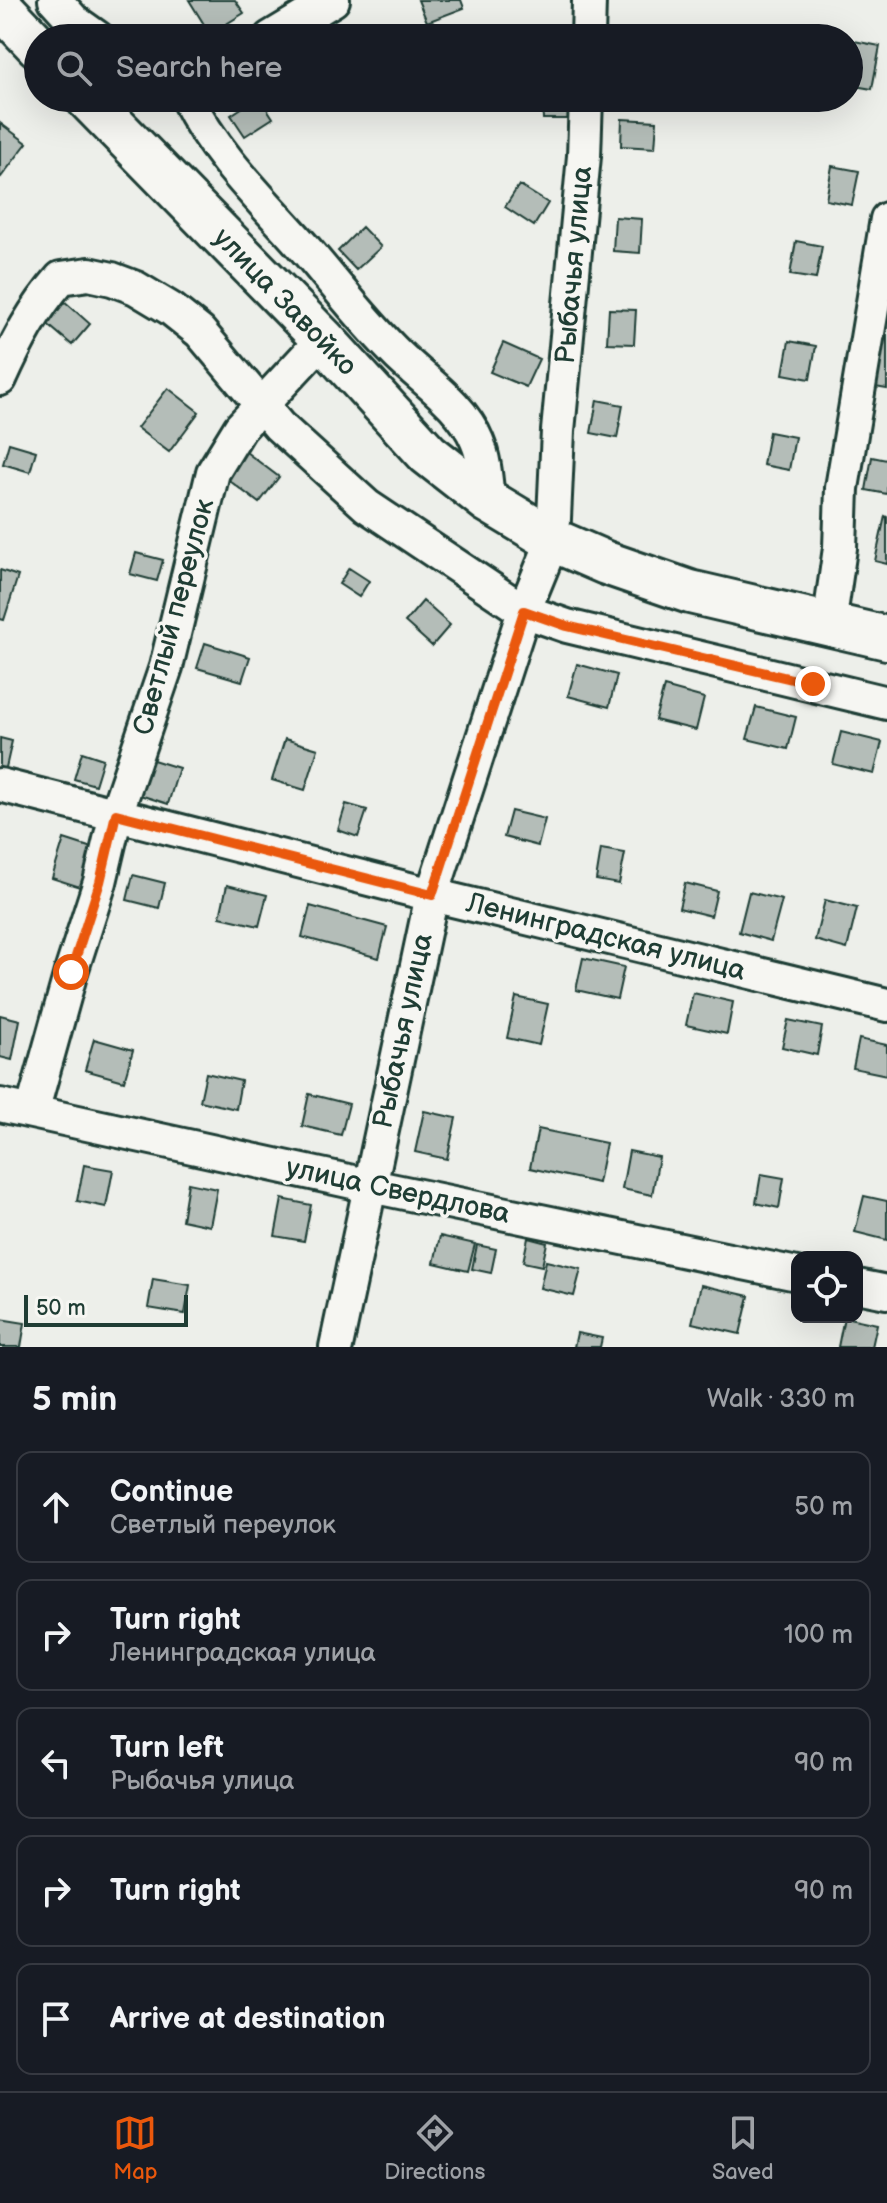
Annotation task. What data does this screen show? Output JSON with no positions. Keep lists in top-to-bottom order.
{
  "streets": {
    "main road": ["улица Завойко"],
    "street": [
      "Рыбачья улица",
      "Светлый переулок",
      "Ленинградская улица",
      "улица Свердлова"
    ]
  },
  "crossings": [
    ["Рыбачья улица", "улица Завойко"],
    ["Рыбачья улица", "Ленинградская улица"],
    ["Рыбачья улица", "улица Свердлова"],
    ["улица Завойко", "Светлый переулок"],
    ["Светлый переулок", "Ленинградская улица"],
    ["Светлый переулок", "улица Свердлова"]
  ],
  "scale_bar": "50 m",
  "page": {
    "search": "Search here",
    "scale": "50 m",
    "heading": ["5 min", "Walk · 330 m"],
    "list": [
      ["Continue", "Светлый переулок", "50 m"],
      ["Turn right", "Ленинградская улица", "100 m"],
      ["Turn left", "Рыбачья улица", "90 m"],
      ["Turn right", "90 m"],
      "Arrive at destination"
    ],
    "nav": ["Map", "Directions", "Saved"]
  }
}
